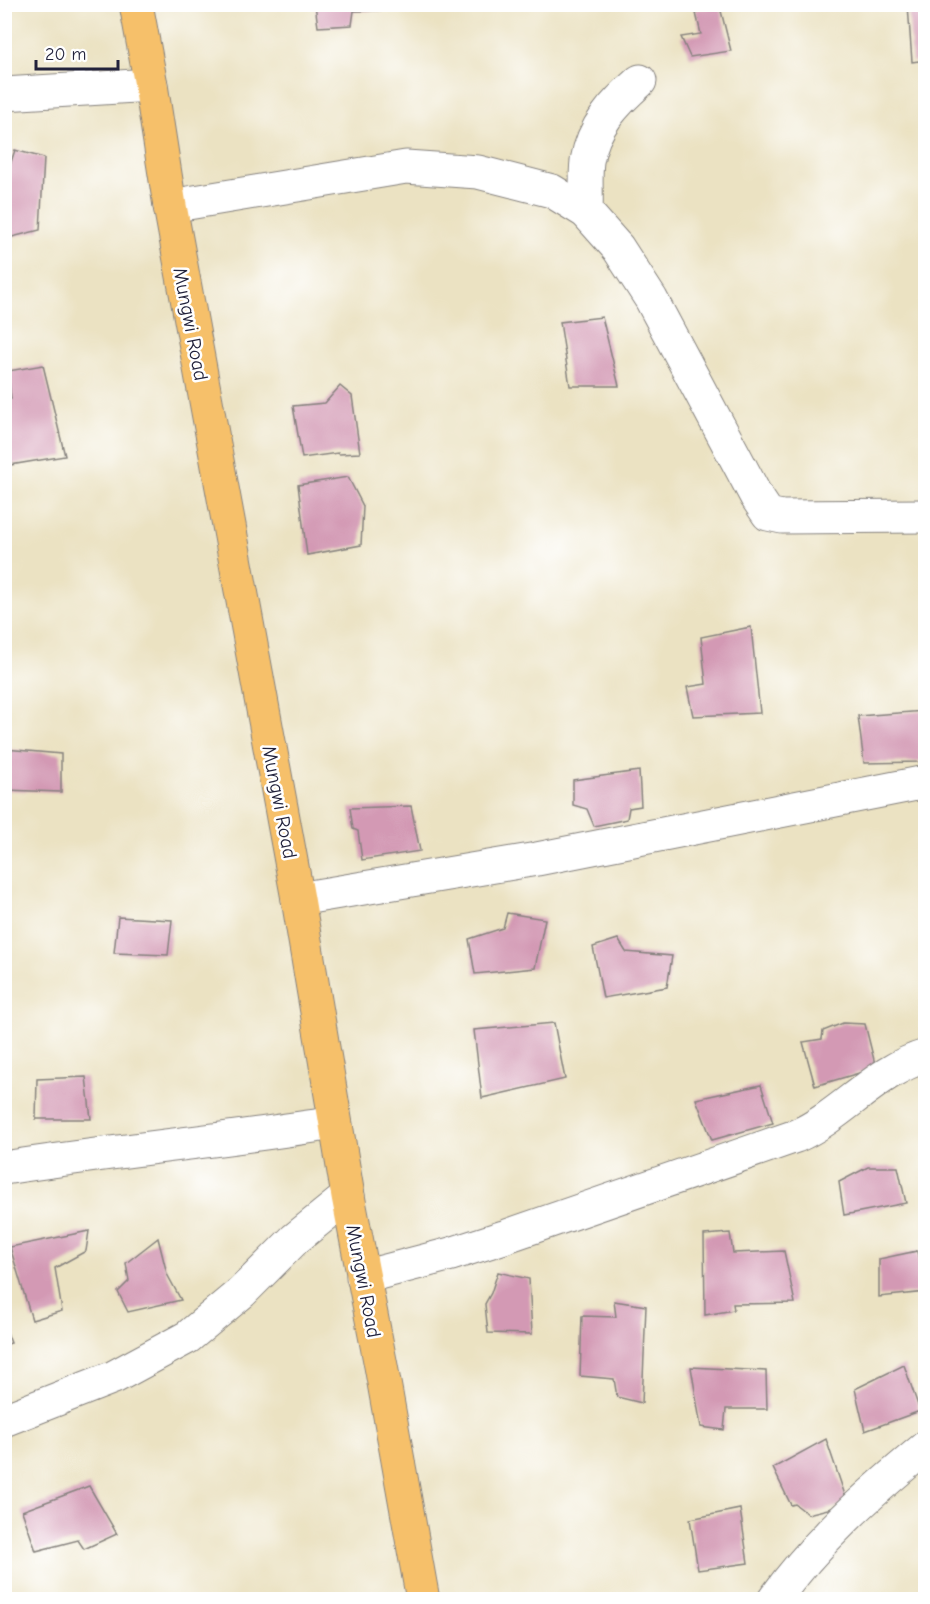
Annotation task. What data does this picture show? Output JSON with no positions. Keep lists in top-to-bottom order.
{
  "streets": {
    "main road": ["Mungwi Road"]
  },
  "scale_bar": "20 m"
}
